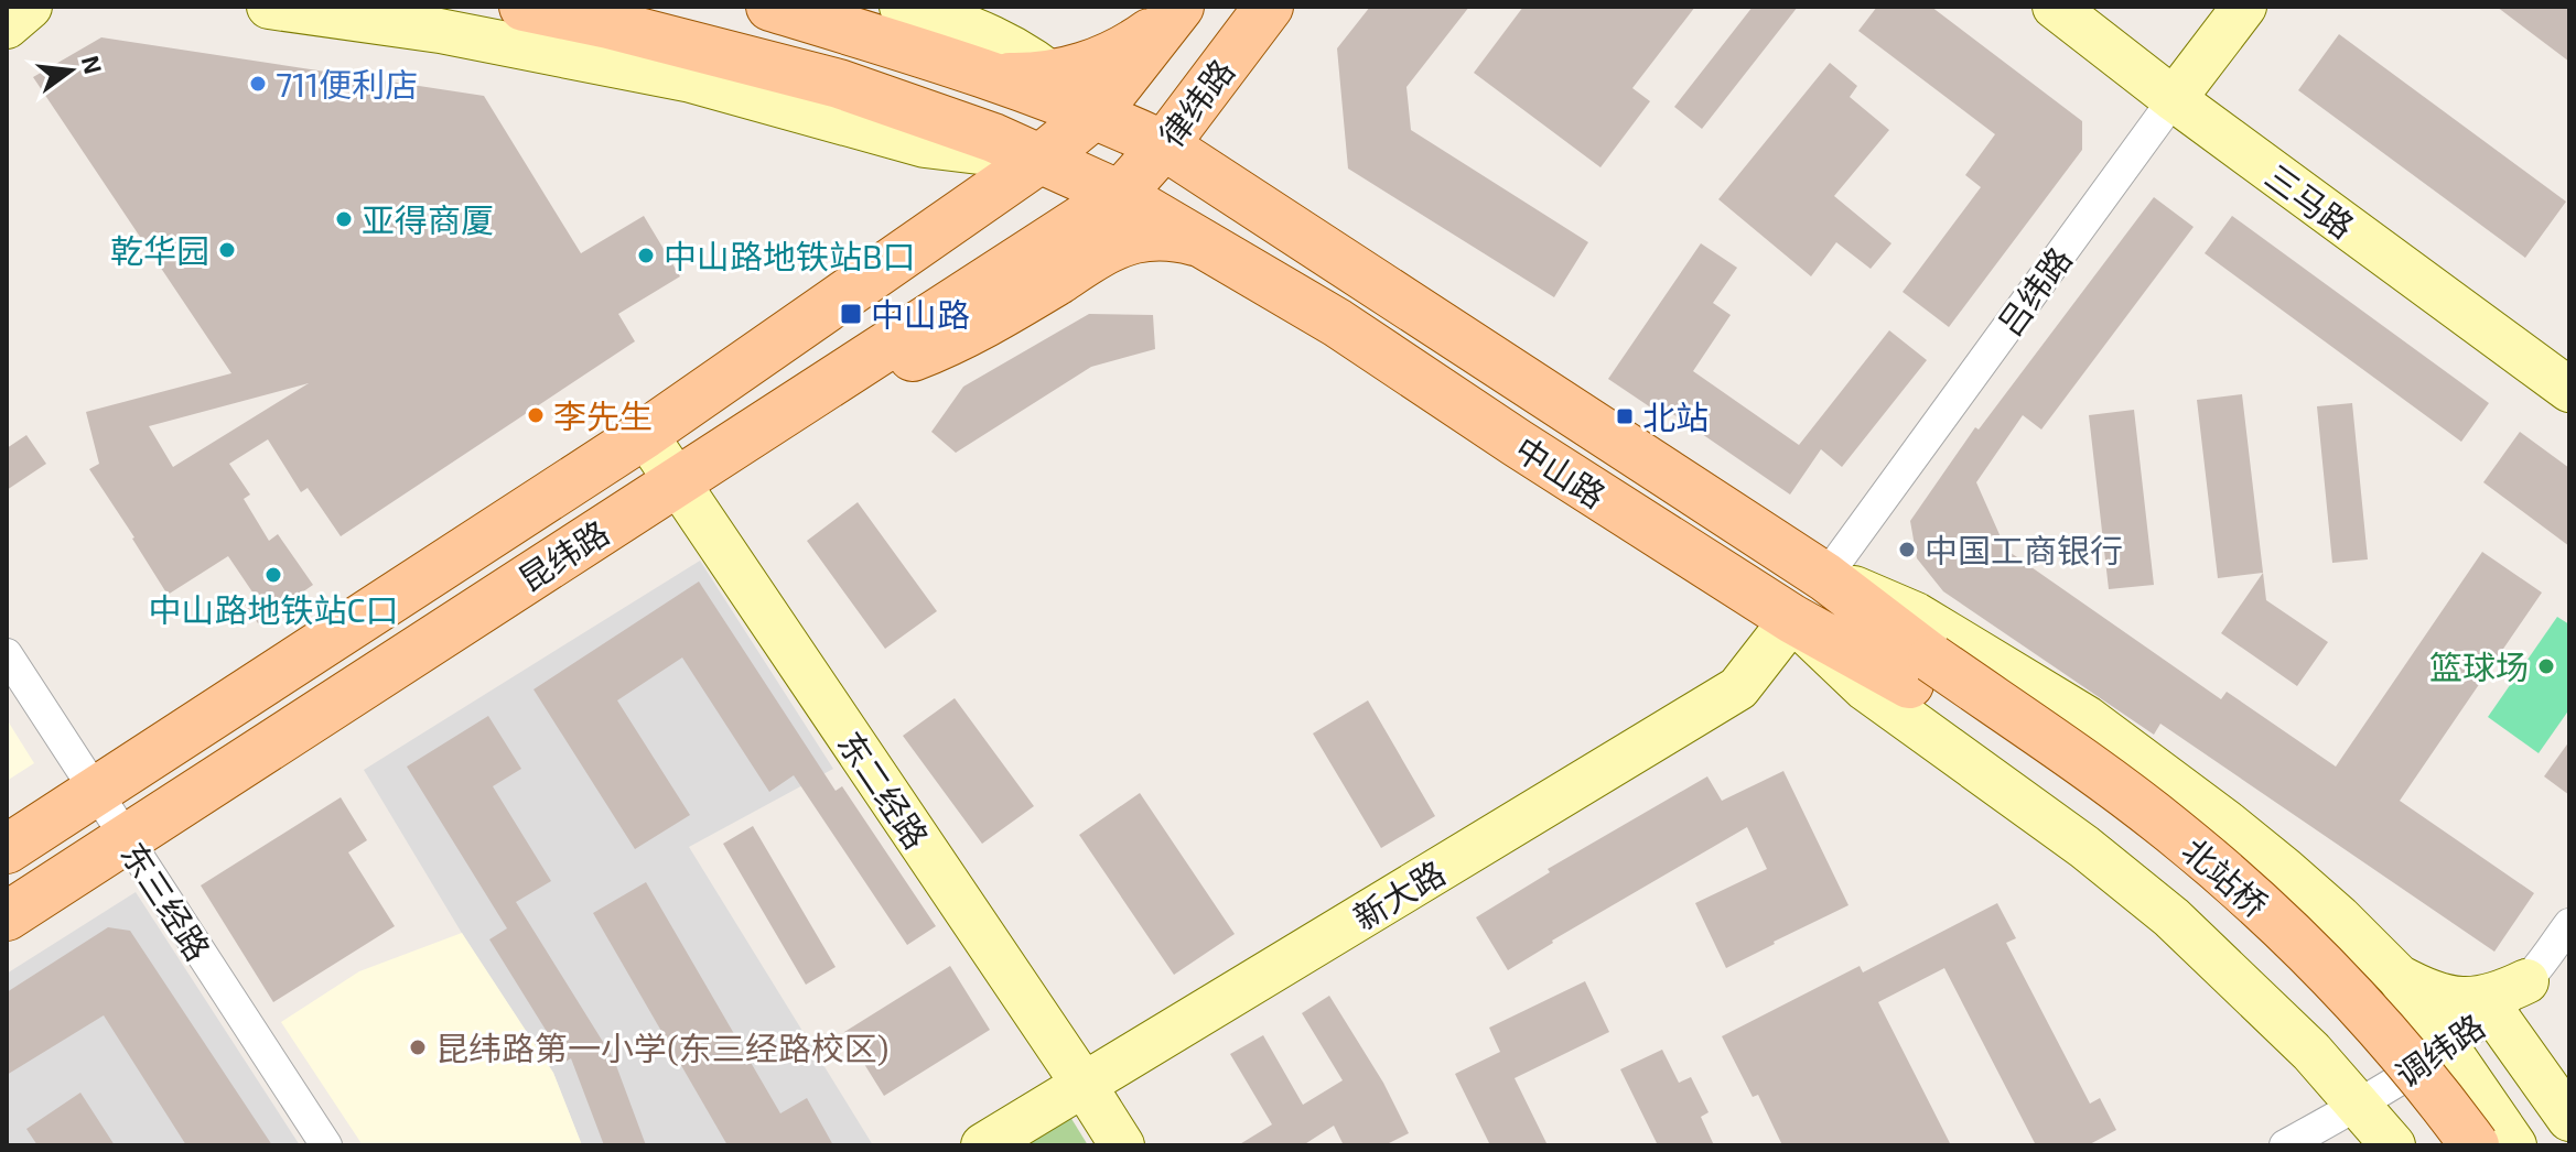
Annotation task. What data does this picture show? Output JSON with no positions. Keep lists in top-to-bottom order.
{
  "streets": {
    "main road": [
      "律纬路",
      "三马路",
      "吕纬路",
      "中山路",
      "昆纬路",
      "东二经路",
      "北站桥",
      "新大路"
    ],
    "street": ["东三经路", "调纬路"]
  },
  "crossings": [
    ["律纬路", "中山路"],
    ["律纬路", "昆纬路"],
    ["三马路", "吕纬路"],
    ["吕纬路", "中山路"],
    ["中山路", "昆纬路"],
    ["中山路", "北站桥"],
    ["中山路", "新大路"],
    ["昆纬路", "东二经路"],
    ["昆纬路", "东三经路"],
    ["东二经路", "新大路"]
  ],
  "places": {
    "other": [
      "711便利店",
      "亚得商厦",
      "乾华园",
      "中山路地铁站B口",
      "李先生",
      "中国工商银行",
      "中山路地铁站C口",
      "篮球场",
      "昆纬路第一小学(东三经路校区)"
    ],
    "transit": ["中山路", "北站"]
  },
  "north": "right"
}
